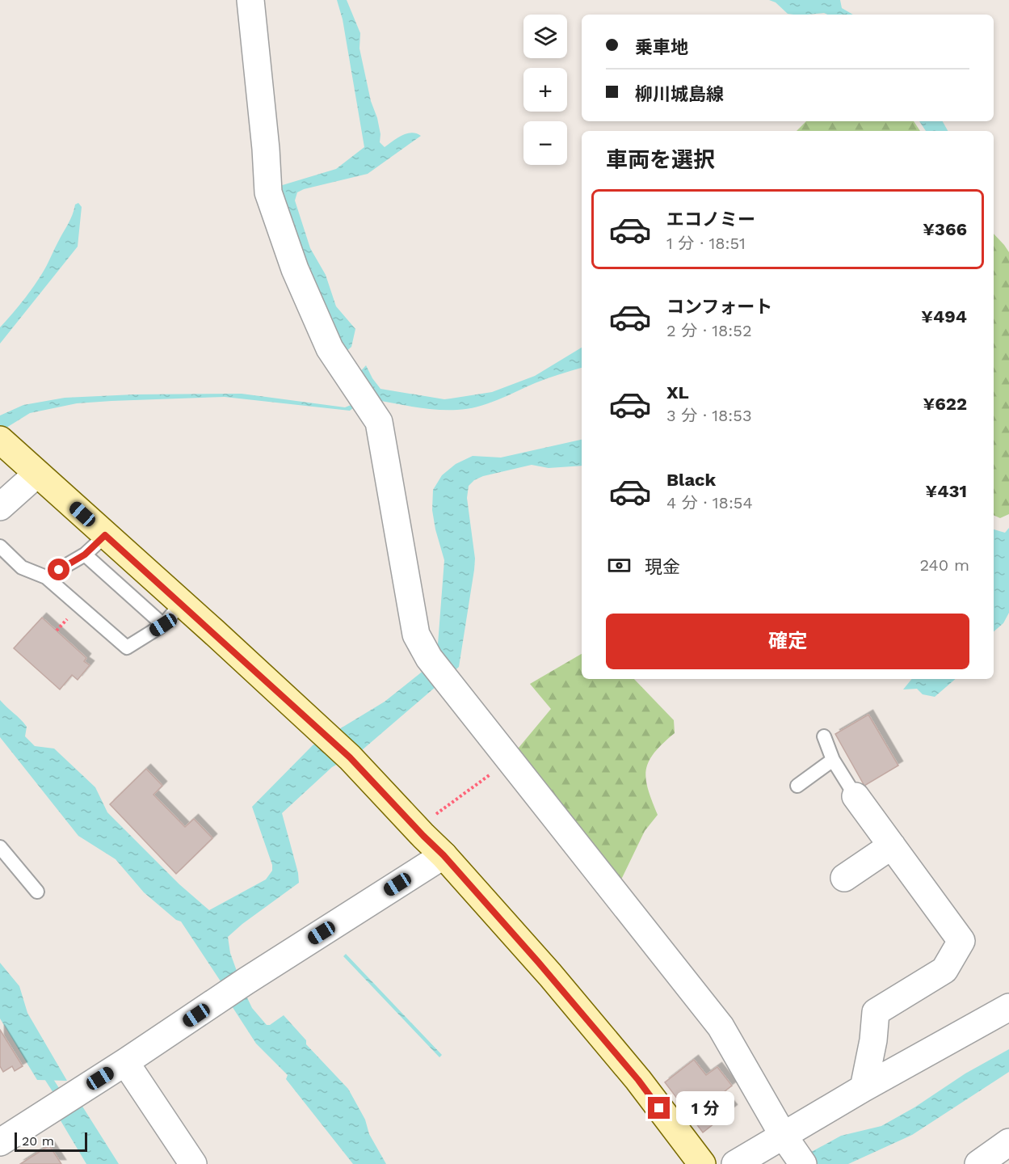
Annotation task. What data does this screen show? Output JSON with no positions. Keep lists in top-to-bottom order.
{
  "scale_bar": "20 m",
  "page": {
    "map_buttons": ["+", "−"],
    "banner": ["乗車地", "柳川城島線"],
    "heading": "車両を選択",
    "list": [
      {
        "name": "エコノミー",
        "note": "1 分 · 18:51",
        "value": "¥366"
      },
      {
        "name": "コンフォート",
        "note": "2 分 · 18:52",
        "value": "¥494"
      },
      {
        "name": "XL",
        "note": "3 分 · 18:53",
        "value": "¥622"
      },
      {
        "name": "Black",
        "note": "4 分 · 18:54",
        "value": "¥431"
      }
    ],
    "pay": ["現金", "240 m"],
    "buttons": "確定",
    "bubble": "1 分",
    "scale": "20 m"
  }
}
